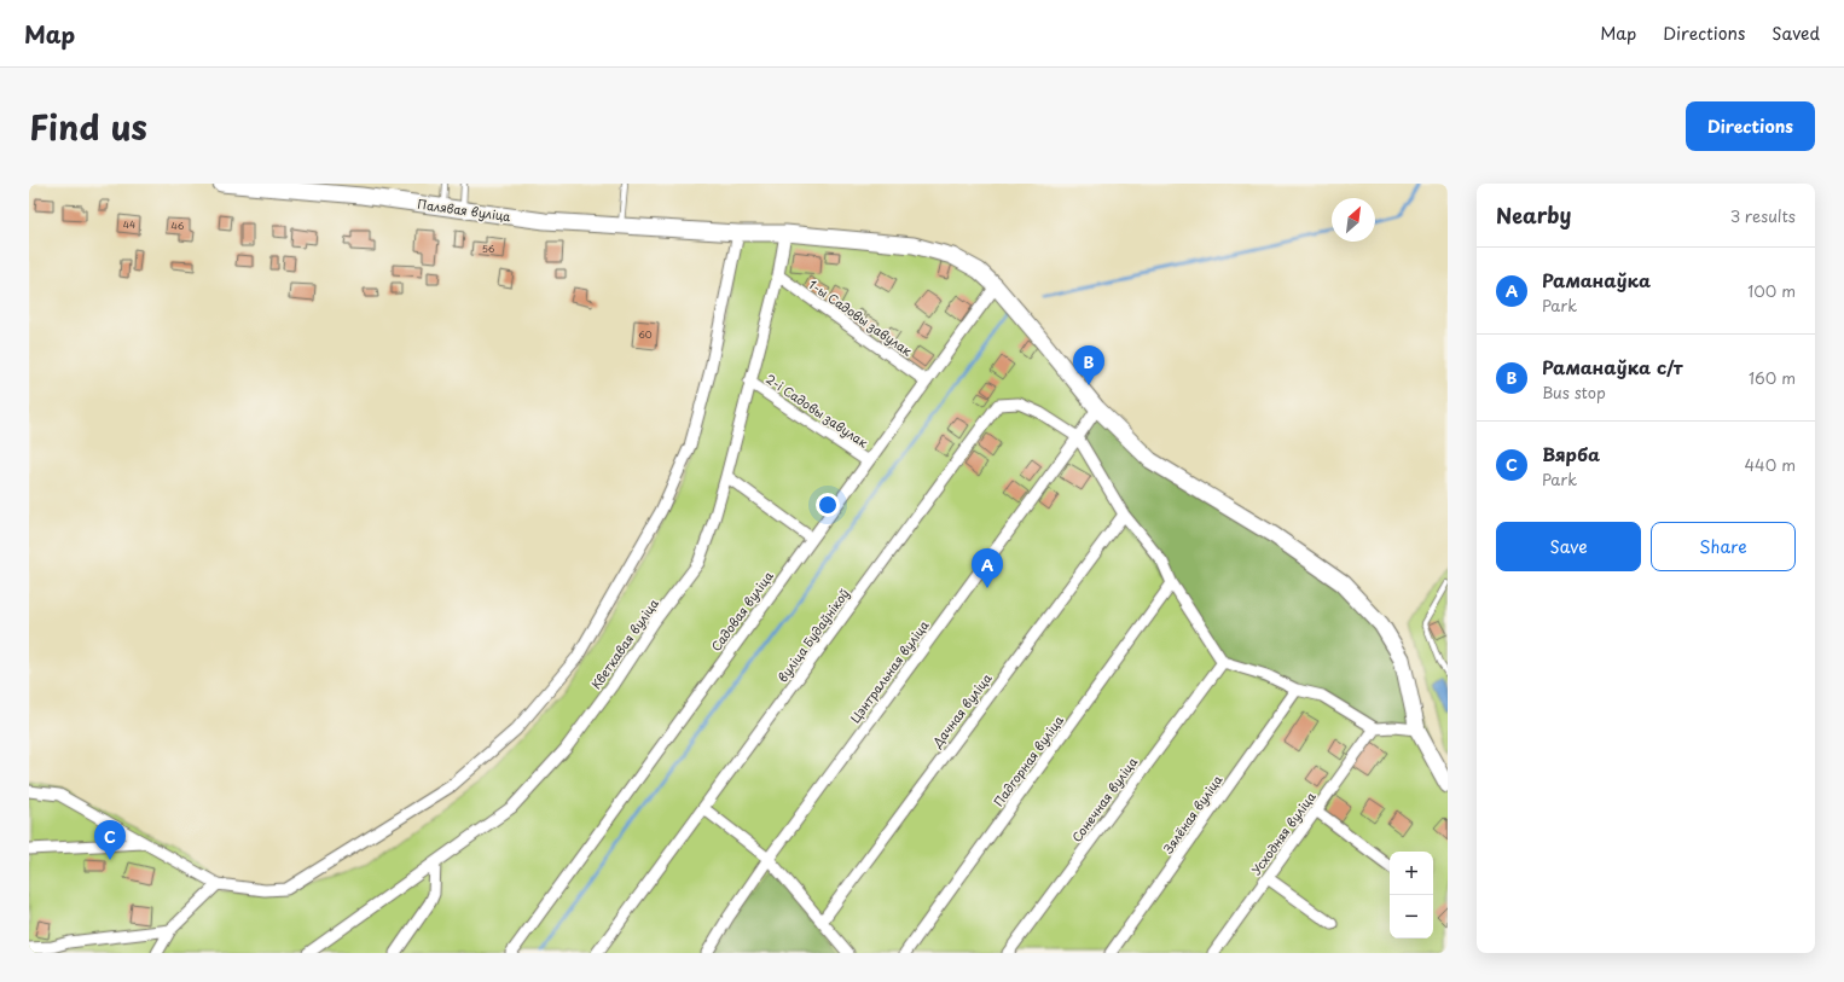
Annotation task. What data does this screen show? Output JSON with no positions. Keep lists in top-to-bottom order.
{
  "streets": {
    "main road": ["Палявая вуліца"],
    "street": [
      "1-ы Садовы завулак",
      "2-і Садовы завулак",
      "Садовая вуліца",
      "вуліца Будаўнікоў",
      "Кветкавая вуліца",
      "Цэнтральная вуліца",
      "Дачная вуліца",
      "Падгорная вуліца",
      "Сонечная вуліца",
      "Зялёная вуліца",
      "Усходняя вуліца"
    ]
  },
  "crossings": [
    ["Палявая вуліца", "Садовая вуліца"],
    ["Палявая вуліца", "Кветкавая вуліца"],
    ["Палявая вуліца", "Цэнтральная вуліца"],
    ["1-ы Садовы завулак", "Садовая вуліца"],
    ["1-ы Садовы завулак", "Кветкавая вуліца"],
    ["2-і Садовы завулак", "Садовая вуліца"],
    ["2-і Садовы завулак", "Кветкавая вуліца"],
    ["вуліца Будаўнікоў", "Цэнтральная вуліца"]
  ],
  "house_numbers": [
    "44",
    "46",
    "56",
    "60"
  ],
  "north": "top right",
  "page": {
    "header": "Map",
    "nav": ["Map", "Directions", "Saved"],
    "title": "Find us",
    "buttons": [
      "Directions",
      ["Save", "Share"]
    ],
    "heading": ["Nearby", "3 results"],
    "list": [
      {
        "mark": "A",
        "name": "Раманаўка",
        "note": "Park",
        "value": "100 m"
      },
      {
        "mark": "B",
        "name": "Раманаўка с/т",
        "note": "Bus stop",
        "value": "160 m"
      },
      {
        "mark": "C",
        "name": "Вярба",
        "note": "Park",
        "value": "440 m"
      }
    ],
    "pins": ["B", "A", "C"],
    "map_buttons": ["+", "−"]
  }
}
